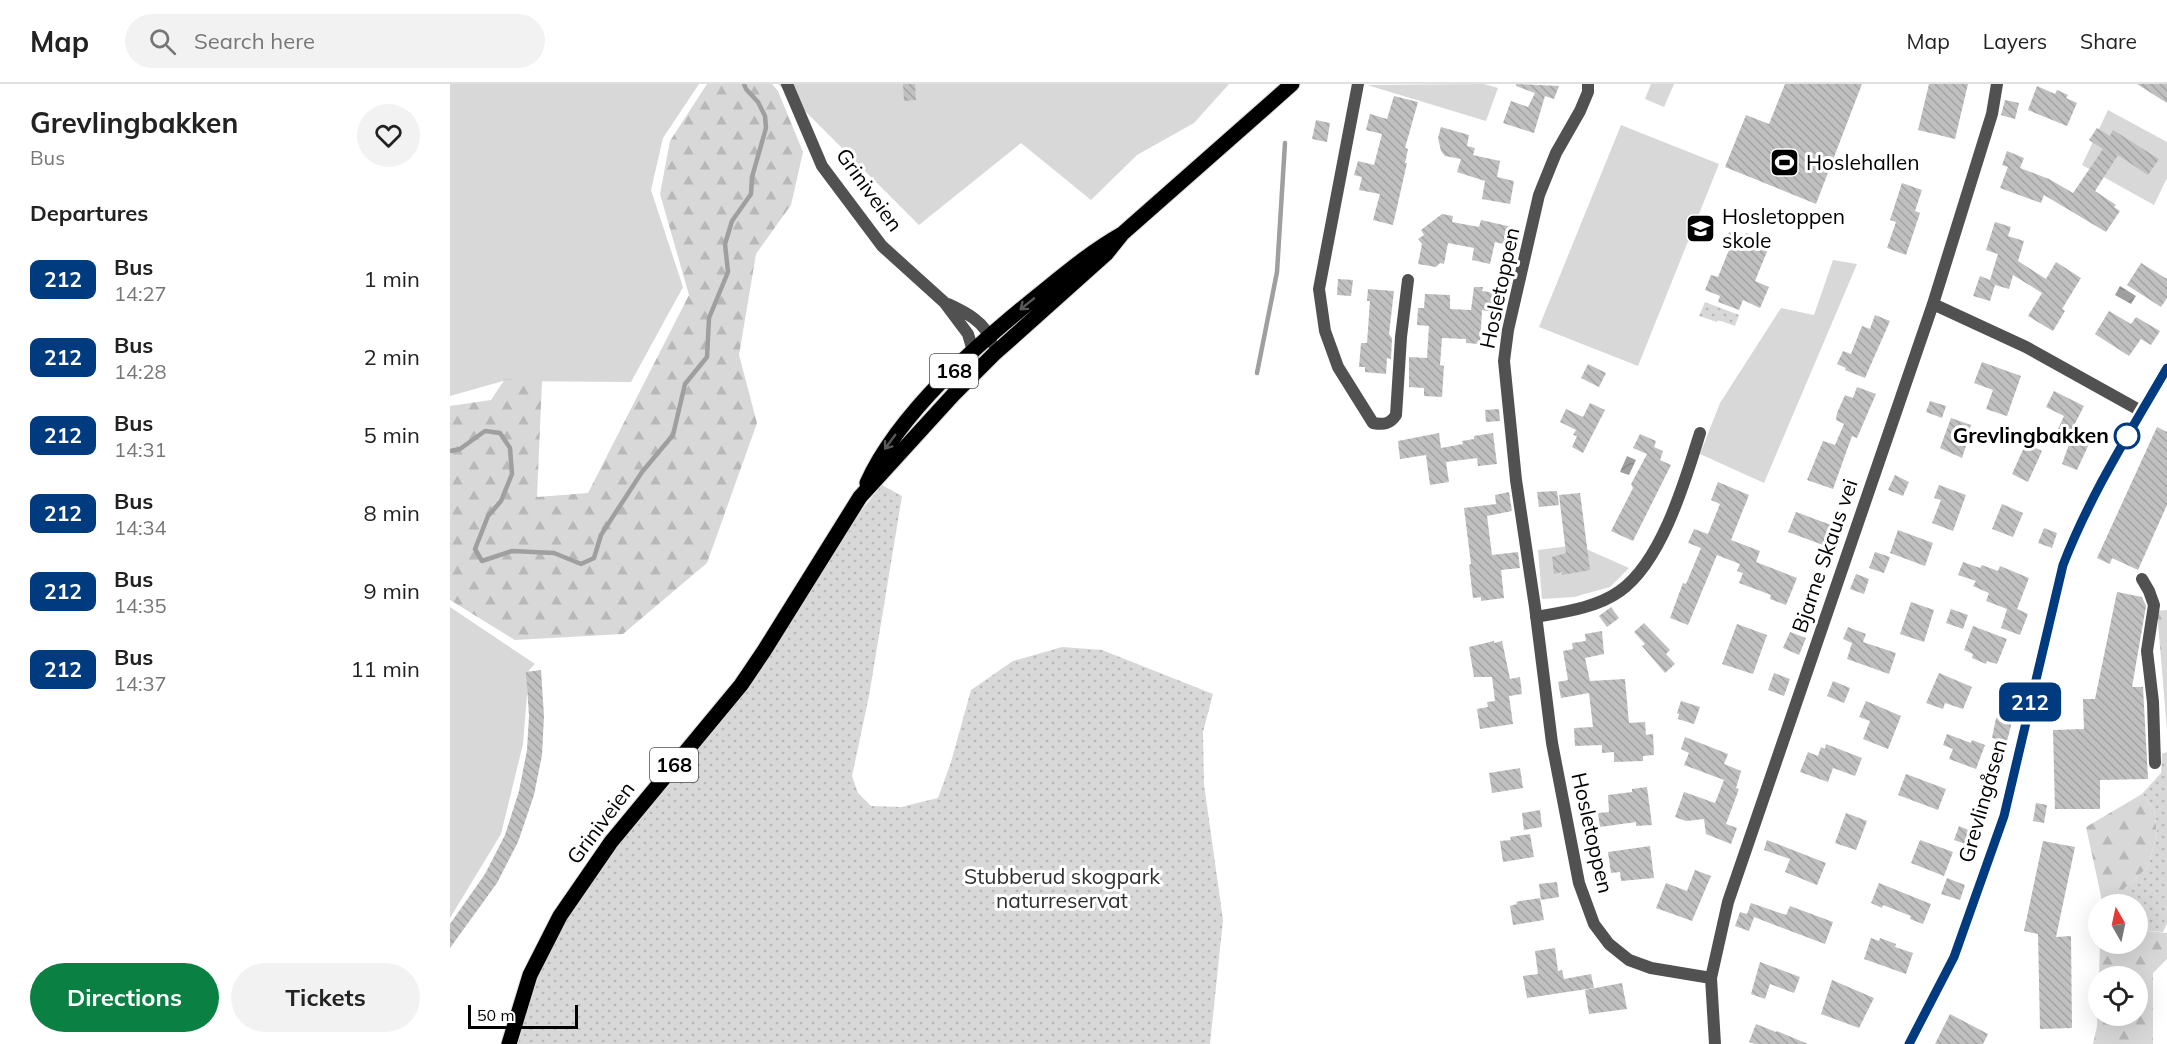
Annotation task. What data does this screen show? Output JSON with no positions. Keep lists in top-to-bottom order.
{
  "streets": {
    "main road": ["Griniveien", "168"],
    "street": ["Hosletoppen", "Bjarne Skaus vei", "Grevlingåsen"]
  },
  "crossings": [
    ["Hosletoppen", "Bjarne Skaus vei"]
  ],
  "parks": ["Stubberud skogpark naturreservat"],
  "places": {
    "sports": ["Hoslehallen"],
    "school or university": ["Hosletoppen skole"],
    "other": ["Grevlingbakken"]
  },
  "lines": ["bus line 212"],
  "scale_bar": "50 m",
  "north": "top",
  "page": {
    "header": "Map",
    "search": "Search here",
    "nav": ["Map", "Layers", "Share"],
    "heading": [
      ["Grevlingbakken", "Bus"],
      "Departures"
    ],
    "on_map": "212",
    "list": [
      {
        "mark": "212",
        "name": "Bus",
        "note": "14:27",
        "value": "1 min"
      },
      {
        "mark": "212",
        "name": "Bus",
        "note": "14:28",
        "value": "2 min"
      },
      {
        "mark": "212",
        "name": "Bus",
        "note": "14:31",
        "value": "5 min"
      },
      {
        "mark": "212",
        "name": "Bus",
        "note": "14:34",
        "value": "8 min"
      },
      {
        "mark": "212",
        "name": "Bus",
        "note": "14:35",
        "value": "9 min"
      },
      {
        "mark": "212",
        "name": "Bus",
        "note": "14:37",
        "value": "11 min"
      }
    ],
    "buttons": ["Directions", "Tickets"],
    "scale": "50 m"
  }
}
